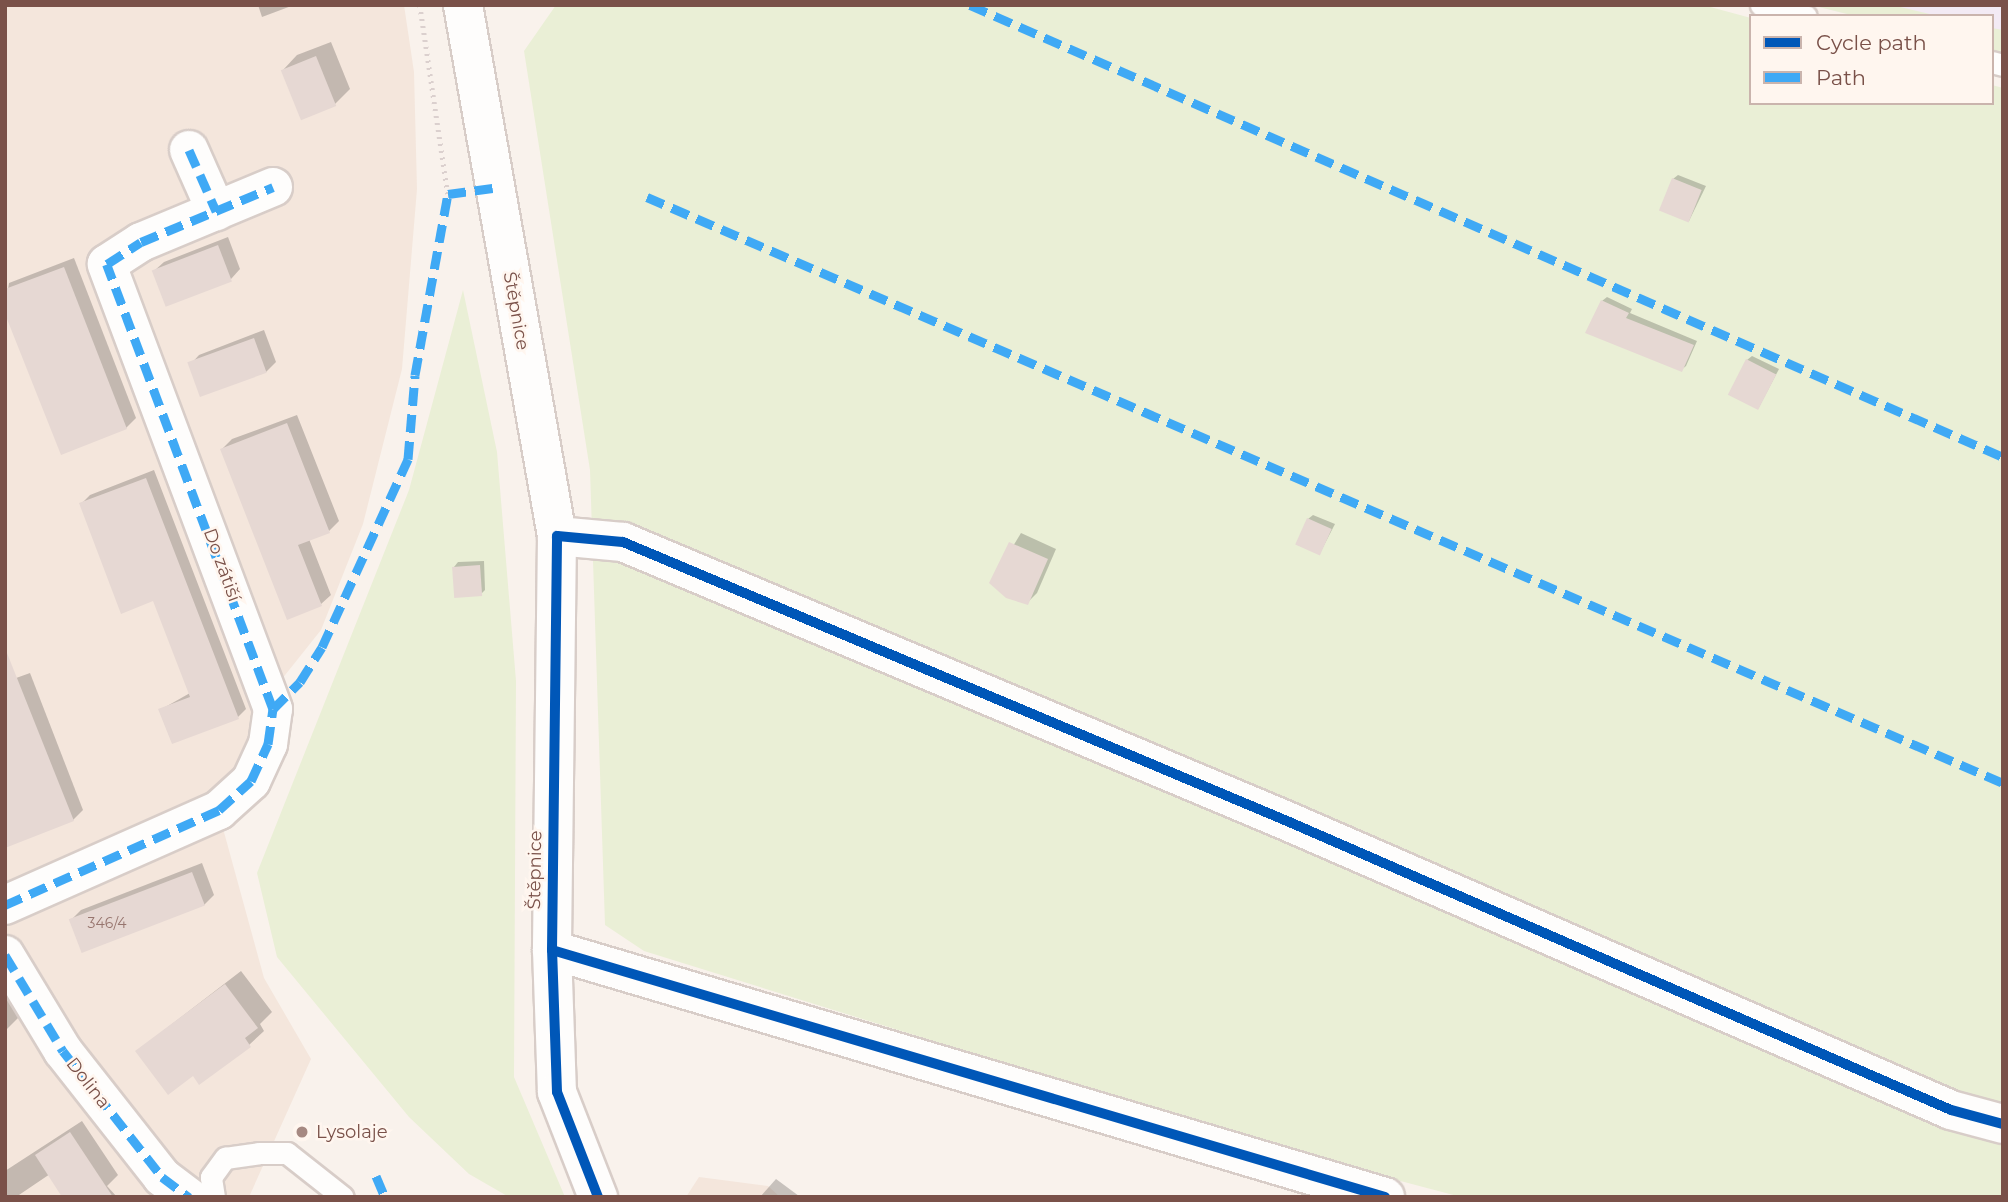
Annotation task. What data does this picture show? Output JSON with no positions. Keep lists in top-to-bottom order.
{
  "streets": {
    "street": ["Štěpnice", "Do zátiší", "Dolina"]
  },
  "places": ["Lysolaje"],
  "house_numbers": ["346/4"],
  "legend": ["Cycle path", "Path"]
}
